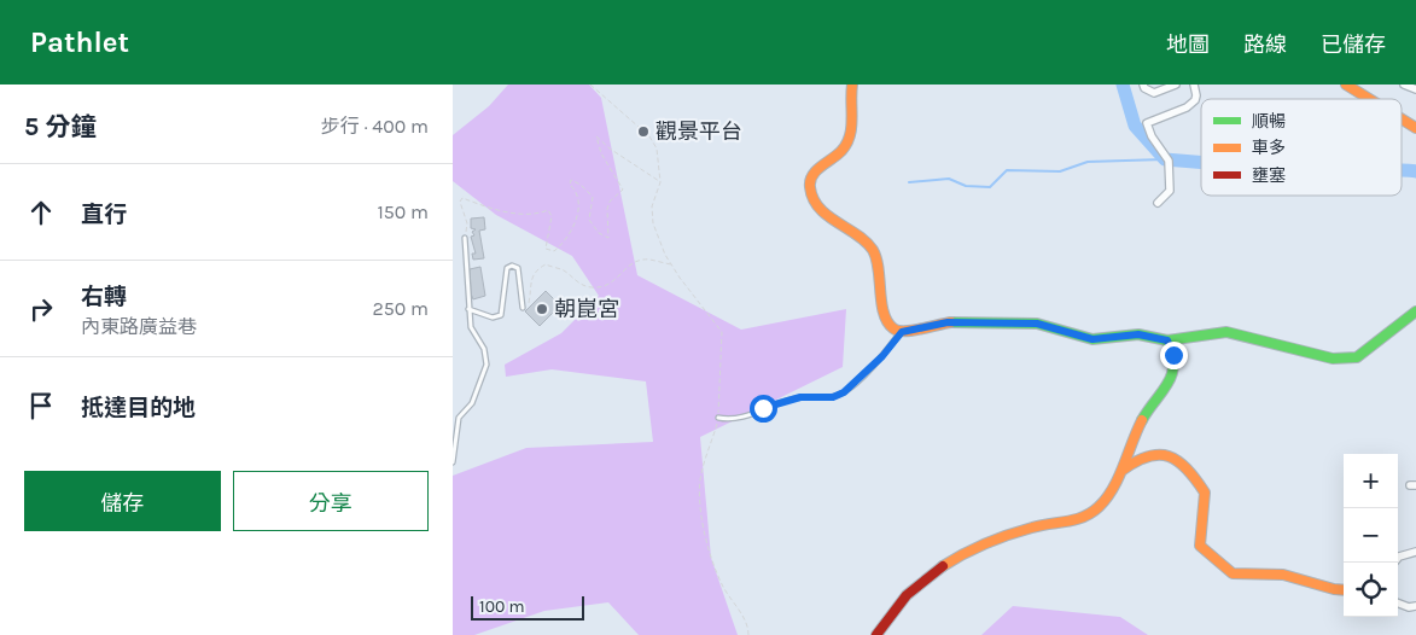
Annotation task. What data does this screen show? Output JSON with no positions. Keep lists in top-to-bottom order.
{
  "places": ["觀景平台", "朝崑宮"],
  "legend": ["順暢", "車多", "壅塞"],
  "scale_bar": "100 m",
  "page": {
    "header": "Pathlet",
    "nav": ["地圖", "路線", "已儲存"],
    "heading": ["5 分鐘", "步行 · 400 m"],
    "list": [
      ["直行", "150 m"],
      ["右轉", "內東路廣益巷", "250 m"],
      "抵達目的地"
    ],
    "buttons": ["儲存", "分享"],
    "map_buttons": ["+", "−"],
    "scale": "100 m"
  }
}
